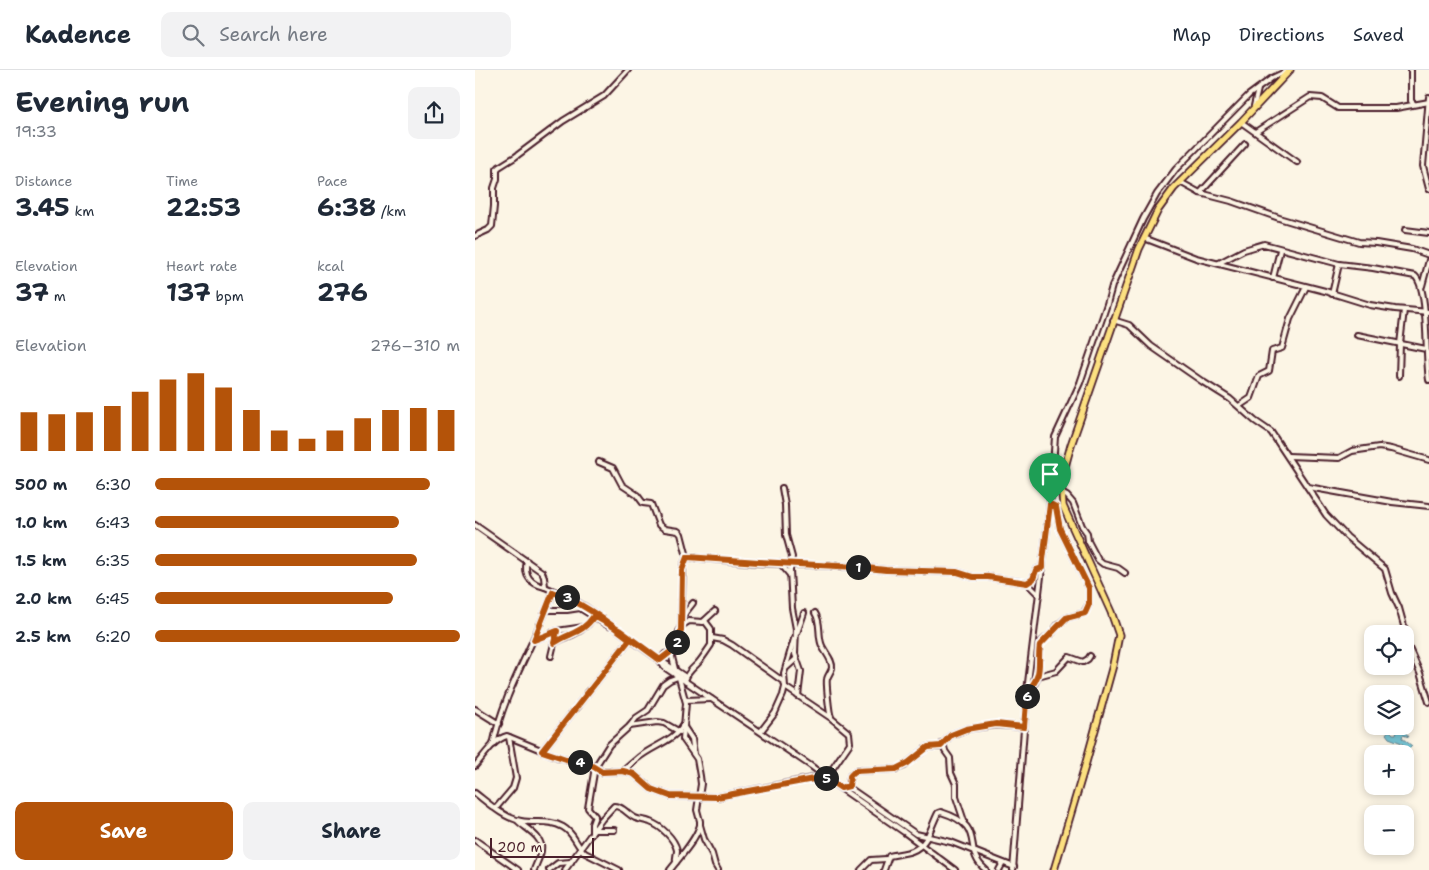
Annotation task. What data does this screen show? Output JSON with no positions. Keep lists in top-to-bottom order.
{
  "scale_bar": "200 m",
  "page": {
    "header": "Kadence",
    "search": "Search here",
    "nav": ["Map", "Directions", "Saved"],
    "heading": ["Evening run", "19:33"],
    "stats": [
      ["Distance", "3.45 km"],
      ["Time", "22:53"],
      ["Pace", "6:38 /km"],
      ["Elevation", "37 m"],
      ["Heart rate", "137 bpm"],
      ["kcal", "276"]
    ],
    "chart": ["Elevation", "276–310 m"],
    "list": [
      {
        "name": "500 m",
        "note": "6:30"
      },
      {
        "name": "1.0 km",
        "note": "6:43"
      },
      {
        "name": "1.5 km",
        "note": "6:35"
      },
      {
        "name": "2.0 km",
        "note": "6:45"
      },
      {
        "name": "2.5 km",
        "note": "6:20"
      }
    ],
    "pins": [
      "1",
      "3",
      "2",
      "6",
      "4",
      "5"
    ],
    "map_buttons": ["+", "−"],
    "buttons": ["Save", "Share"],
    "scale": "200 m"
  }
}
